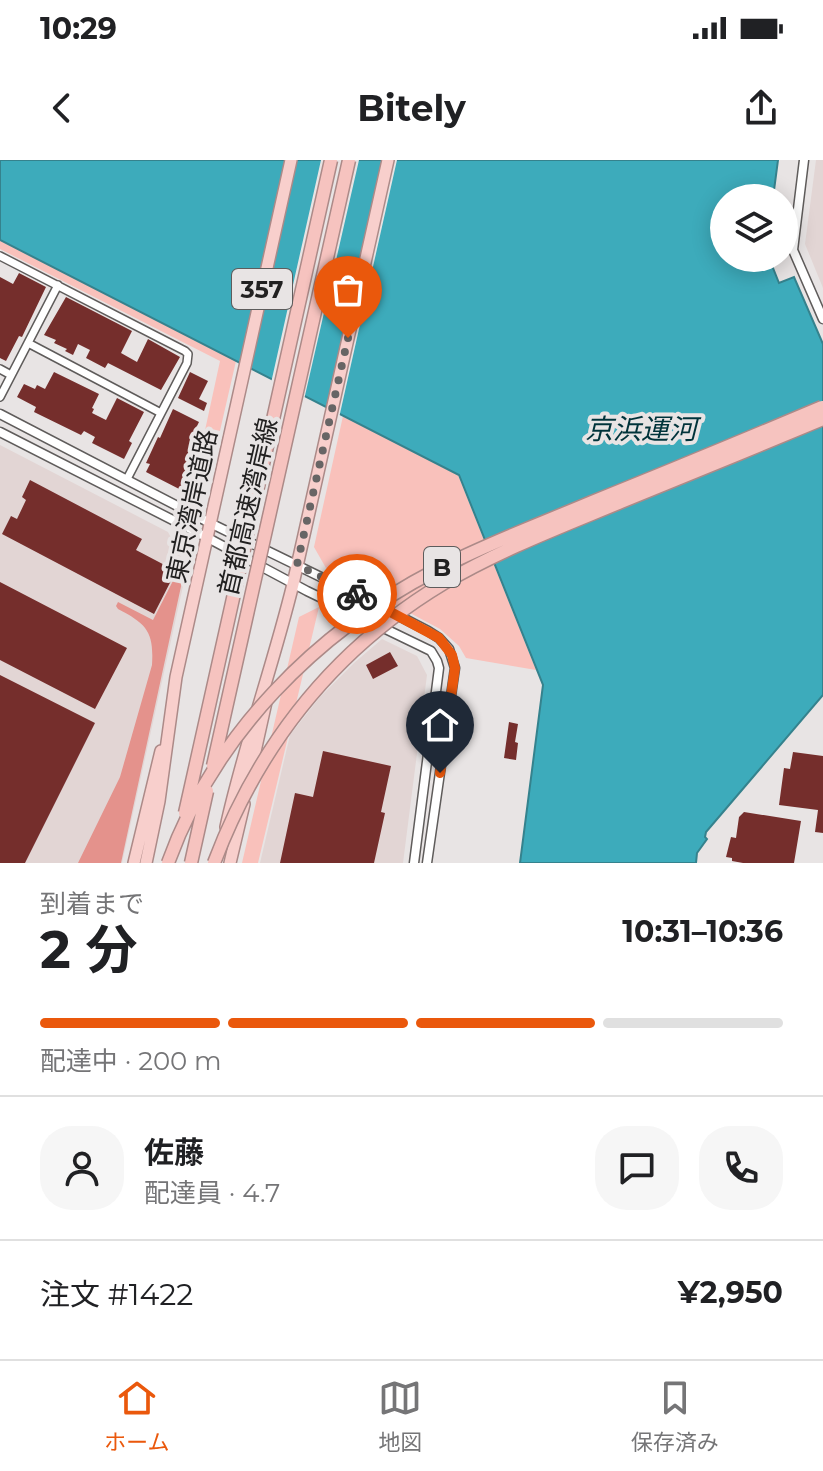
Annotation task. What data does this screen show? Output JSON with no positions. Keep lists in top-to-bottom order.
{
  "streets": {
    "highway": [
      "357",
      "東京湾岸道路",
      "首都高速湾岸線",
      "B"
    ]
  },
  "crossings": [
    ["357", "東京湾岸道路"]
  ],
  "water": ["京浜運河"],
  "page": {
    "status": "10:29",
    "header": "Bitely",
    "heading": ["2 分", "到着まで", "10:31–10:36"],
    "panel": [
      "佐藤",
      "配達員 · 4.7",
      "注文 #1422",
      "¥2,950"
    ],
    "bar": "配達中 · 200 m",
    "tabs": ["ホーム", "地図", "保存済み"]
  }
}
